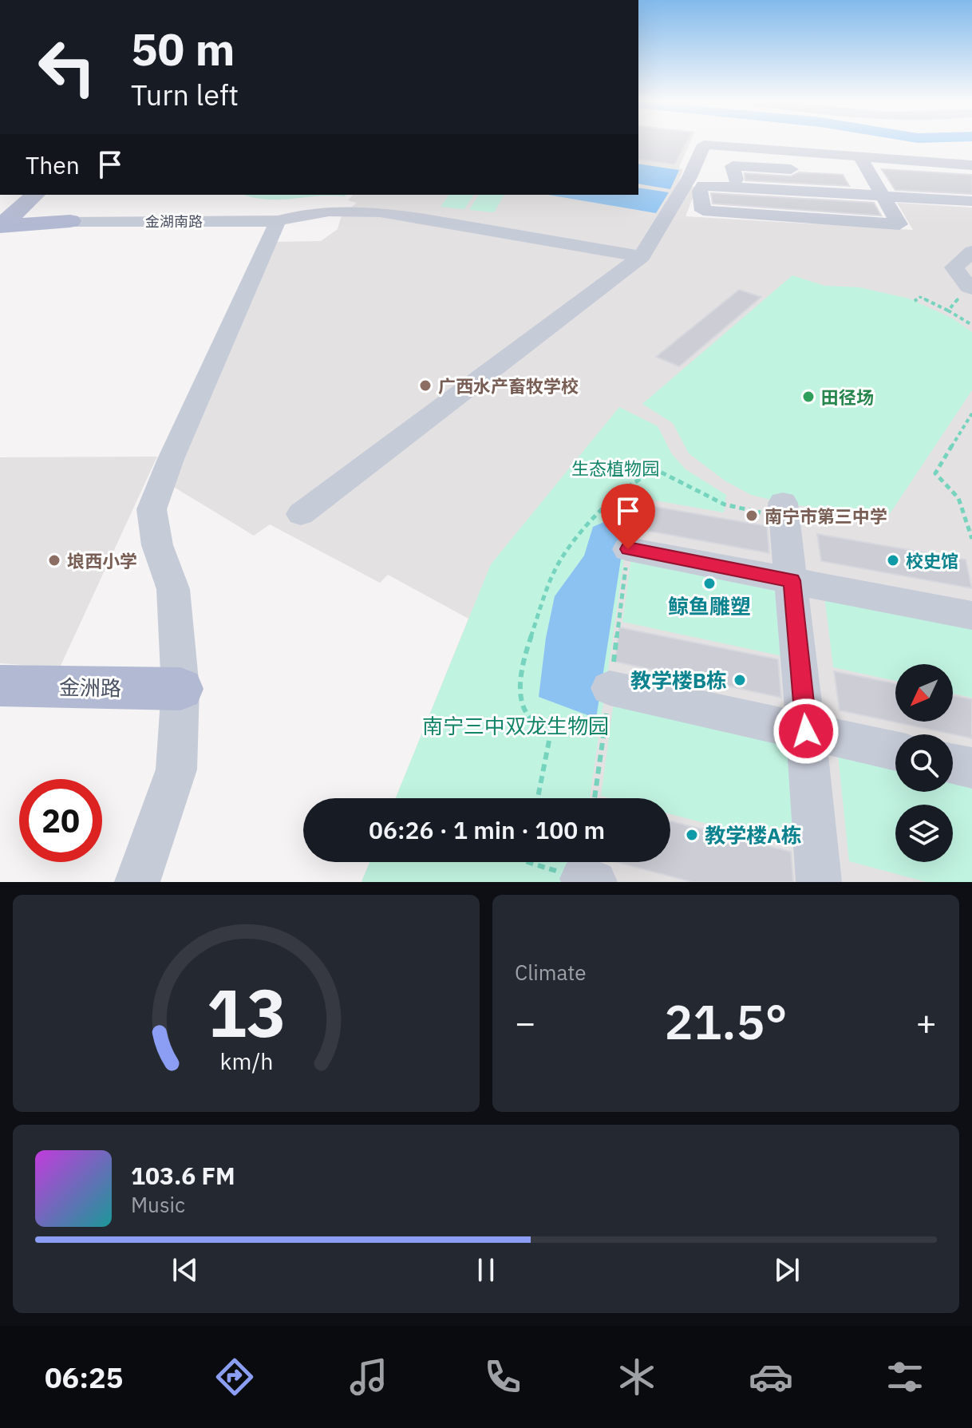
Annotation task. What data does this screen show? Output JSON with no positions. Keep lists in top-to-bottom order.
{
  "streets": {
    "main road": ["金湖南路", "金洲路"]
  },
  "parks": ["生态植物园", "南宁三中双龙生物园"],
  "places": [
    "广西水产畜牧学校",
    "田径场",
    "南宁市第三中学",
    "埌西小学",
    "校史馆",
    "鲸鱼雕塑",
    "教学楼B栋",
    "教学楼A栋"
  ],
  "north": "bottom left",
  "page": {
    "turn": ["50 m", "Turn left"],
    "then": "Then",
    "limit": "20",
    "trip": "06:26 · 1 min · 100 m",
    "tile": "Climate",
    "heat": ["−", "21.5°", "+"],
    "song": ["103.6 FM", "Music"],
    "tabs": "06:25",
    "gauge": ["13", "km/h"]
  }
}
